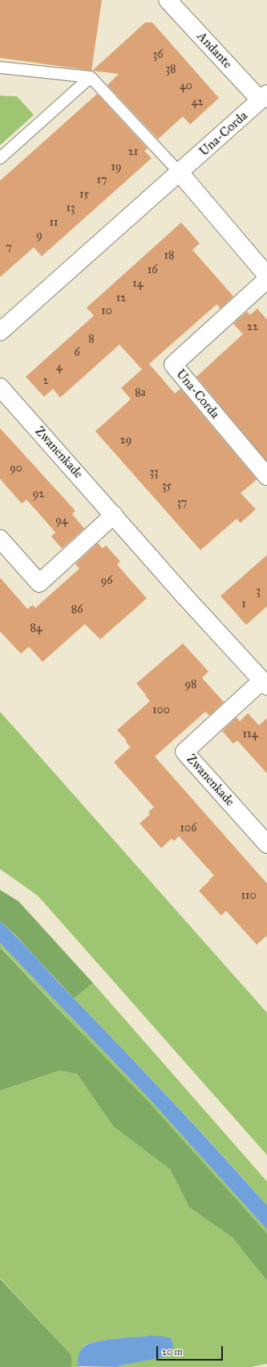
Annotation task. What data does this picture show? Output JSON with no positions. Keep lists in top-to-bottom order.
{
  "streets": {
    "street": ["Andante", "Una-Corda", "Zwanenkade"]
  },
  "crossings": [
    ["Andante", "Una-Corda"]
  ],
  "house_numbers": [
    "36",
    "38",
    "40",
    "42",
    "21",
    "19",
    "17",
    "15",
    "13",
    "11",
    "9",
    "7",
    "18",
    "16",
    "14",
    "12",
    "10",
    "22",
    "8",
    "6",
    "4",
    "2",
    "8a",
    "29",
    "90",
    "33",
    "35",
    "92",
    "37",
    "94",
    "96",
    "3",
    "1",
    "86",
    "84",
    "98",
    "100",
    "114",
    "106",
    "110"
  ],
  "scale_bar": "20 m"
}
